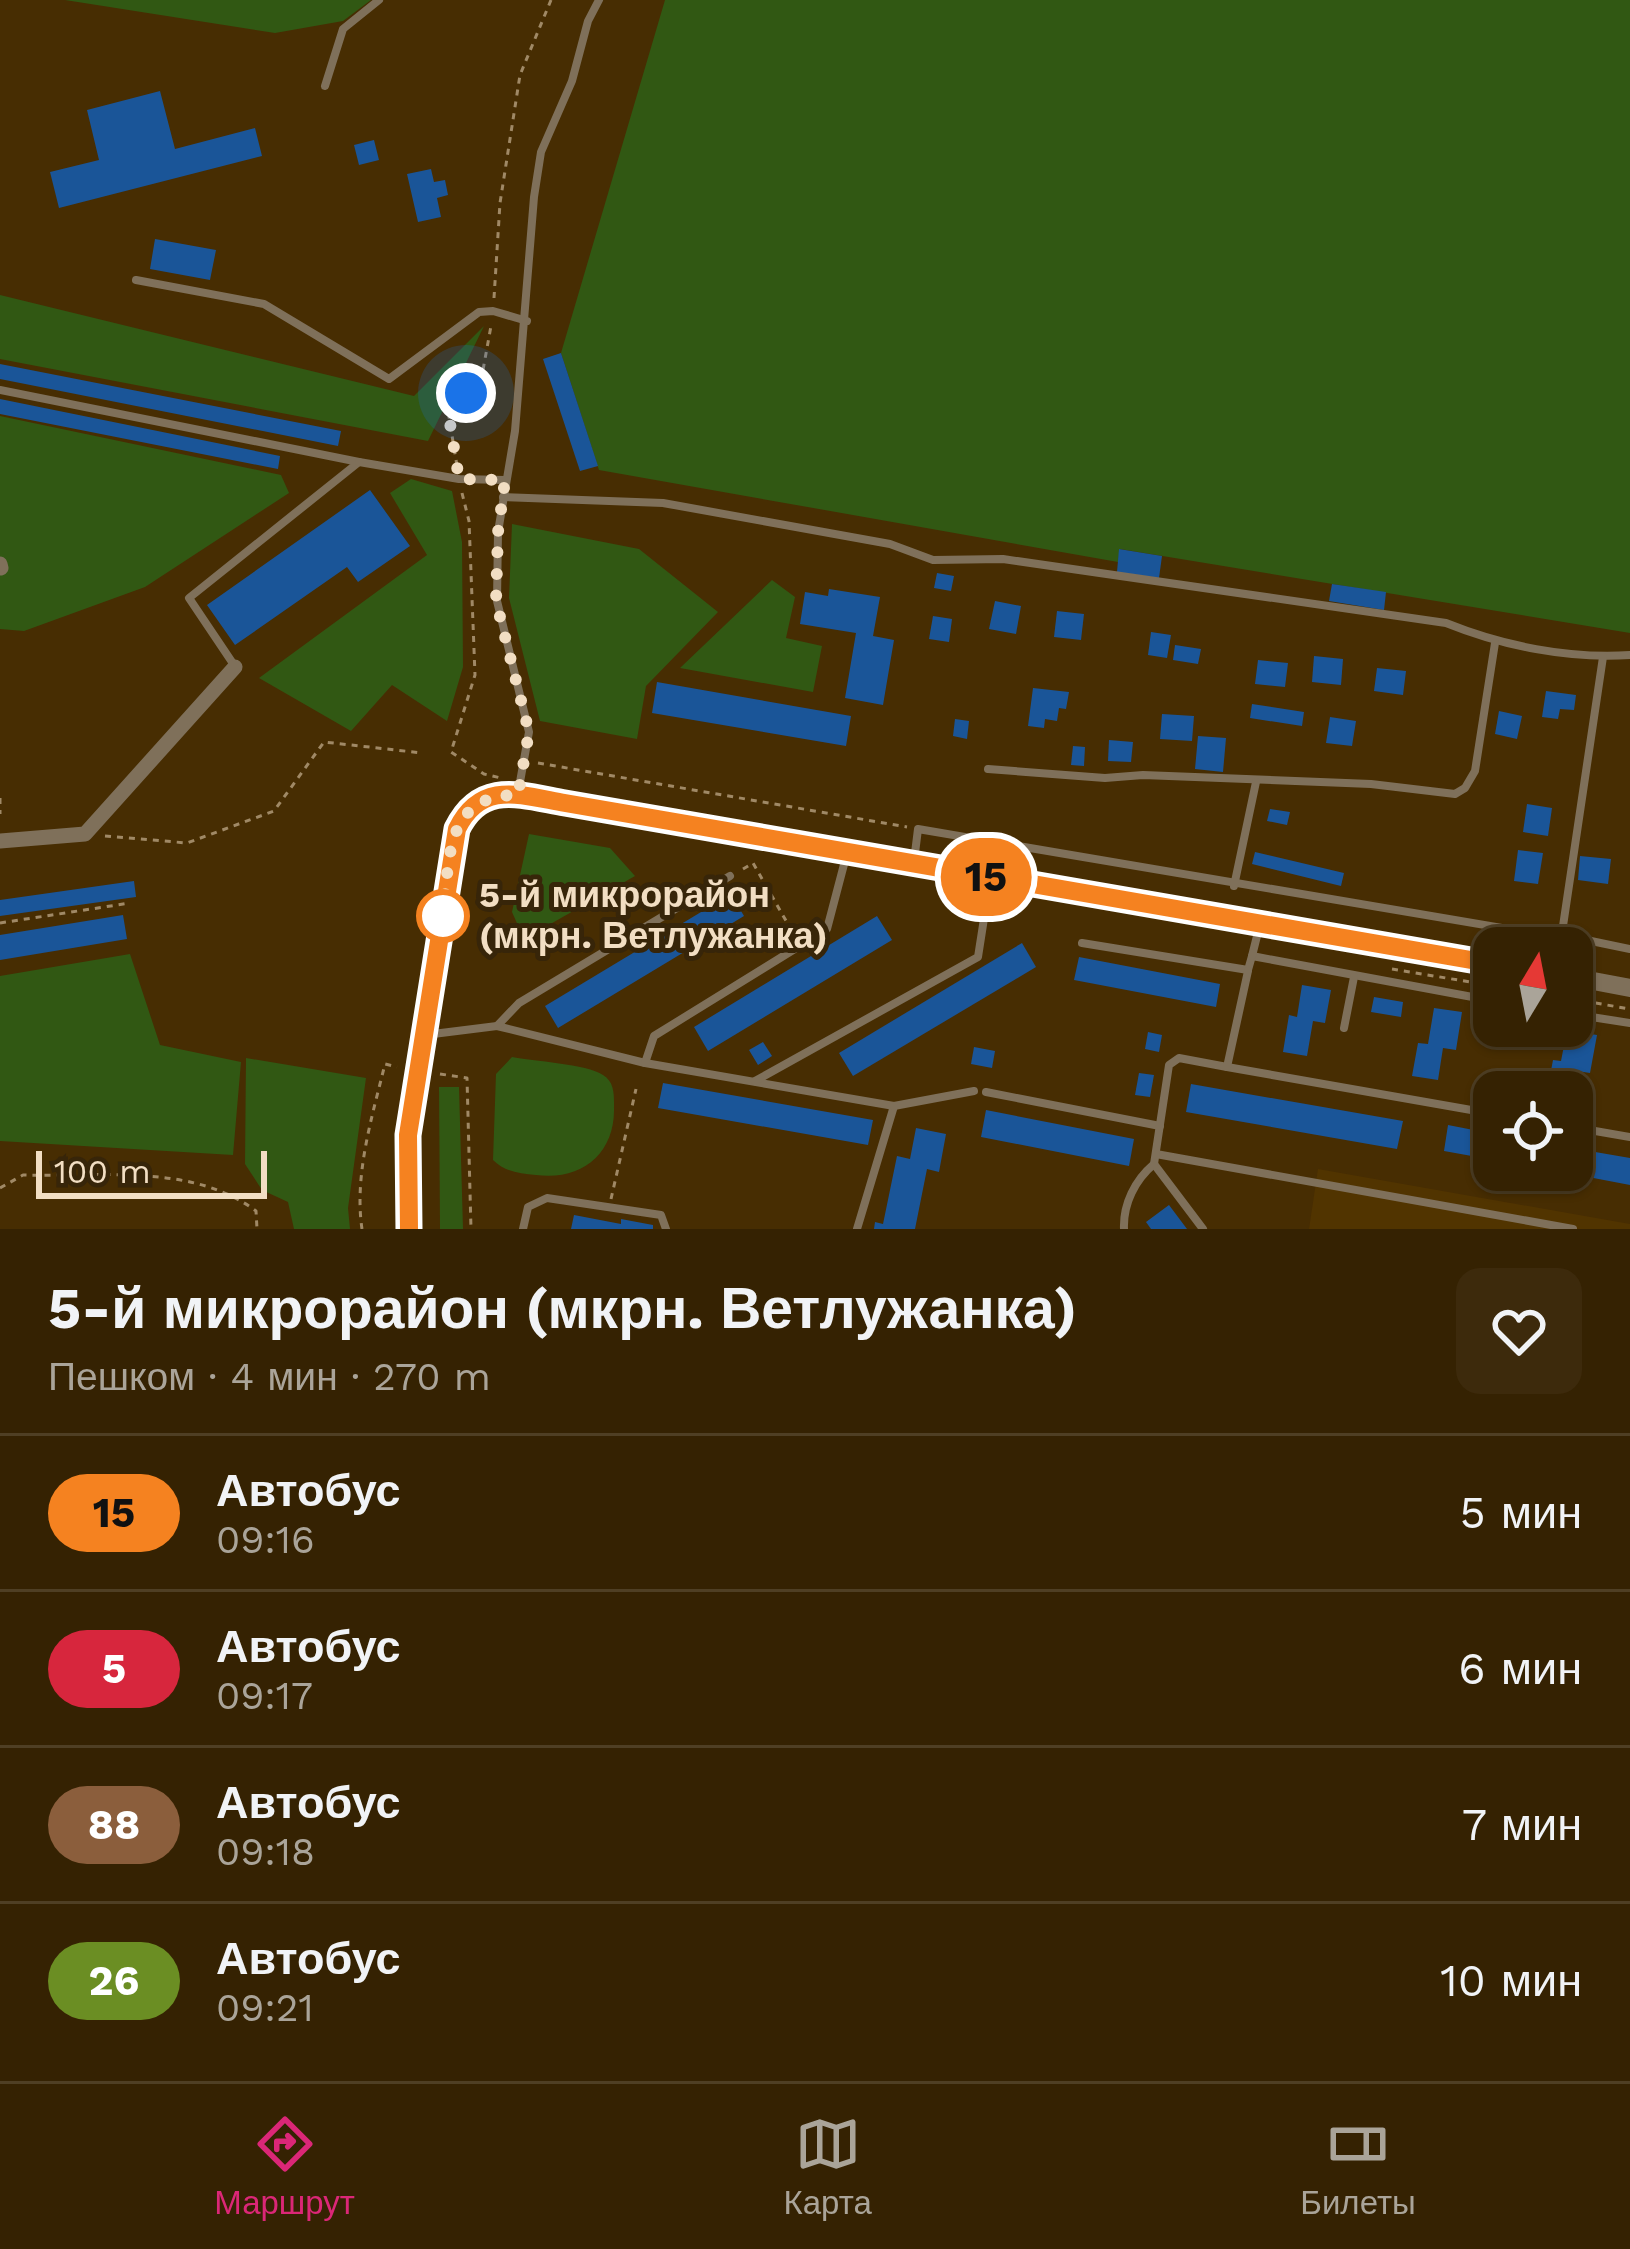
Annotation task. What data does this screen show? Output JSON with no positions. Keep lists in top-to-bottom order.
{
  "places": ["5-й микрорайон (мкрн. Ветлужанка)"],
  "lines": ["bus line 15"],
  "scale_bar": "100 m",
  "north": "top",
  "page": {
    "on_map": "15",
    "scale": "100 m",
    "heading": ["5-й микрорайон (мкрн. Ветлужанка)", "Пешком · 4 мин · 270 m"],
    "list": [
      {
        "mark": "15",
        "name": "Автобус",
        "note": "09:16",
        "value": "5 мин"
      },
      {
        "mark": "5",
        "name": "Автобус",
        "note": "09:17",
        "value": "6 мин"
      },
      {
        "mark": "88",
        "name": "Автобус",
        "note": "09:18",
        "value": "7 мин"
      },
      {
        "mark": "26",
        "name": "Автобус",
        "note": "09:21",
        "value": "10 мин"
      }
    ],
    "tabs": ["Маршрут", "Карта", "Билеты"]
  }
}
